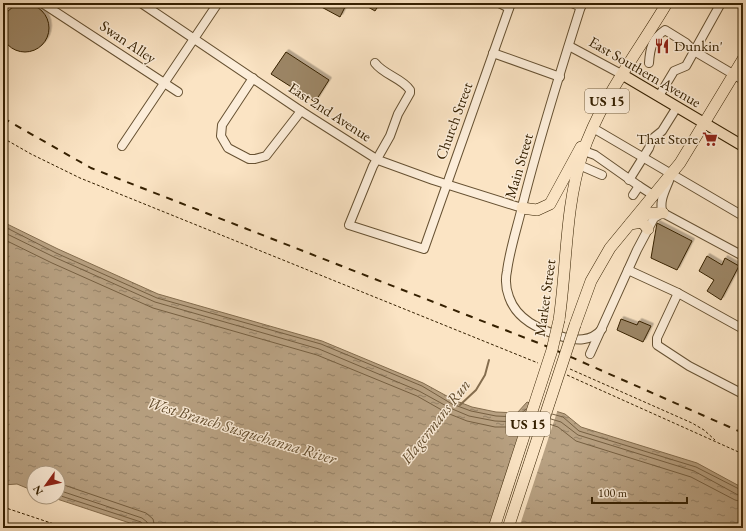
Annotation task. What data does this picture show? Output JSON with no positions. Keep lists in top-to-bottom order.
{
  "streets": {
    "highway": ["US 15", "Market Street"],
    "main road": ["East Southern Avenue"],
    "street": [
      "Swan Alley",
      "East 2nd Avenue",
      "Church Street",
      "Main Street"
    ]
  },
  "crossings": [
    ["East Southern Avenue", "US 15"],
    ["East Southern Avenue", "Main Street"],
    ["East Southern Avenue", "Market Street"],
    ["US 15", "Market Street"],
    ["East 2nd Avenue", "Church Street"],
    ["East 2nd Avenue", "Main Street"]
  ],
  "water": ["Hagermans Run", "West Branch Susquehanna River"],
  "places": {
    "restaurant": ["Dunkin'"],
    "supermarket": ["That Store"]
  },
  "scale_bar": "100 m",
  "north": "bottom left"
}
